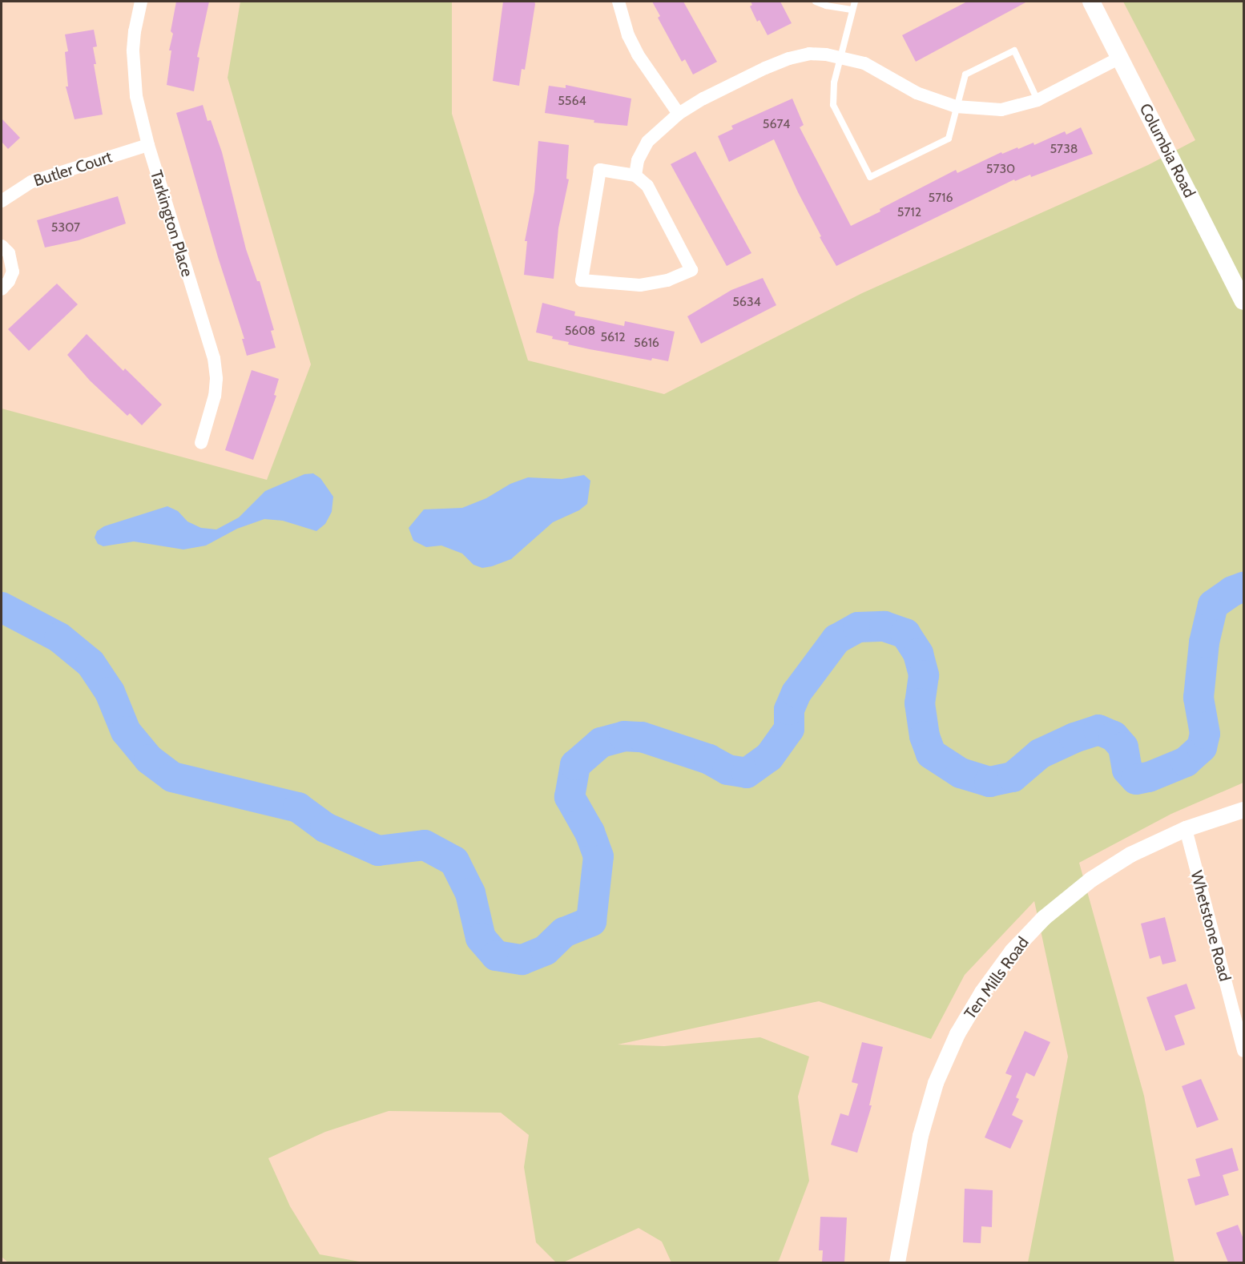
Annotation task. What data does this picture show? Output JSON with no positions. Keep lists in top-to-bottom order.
{
  "streets": {
    "main road": ["Columbia Road"],
    "street": [
      "Butler Court",
      "Tarkington Place",
      "Whetstone Road",
      "Ten Mills Road"
    ]
  },
  "crossings": [
    ["Butler Court", "Tarkington Place"],
    ["Whetstone Road", "Ten Mills Road"]
  ],
  "house_numbers": [
    "5564",
    "5674",
    "5738",
    "5730",
    "5716",
    "5712",
    "5307",
    "5634",
    "5608",
    "5612",
    "5616"
  ]
}
